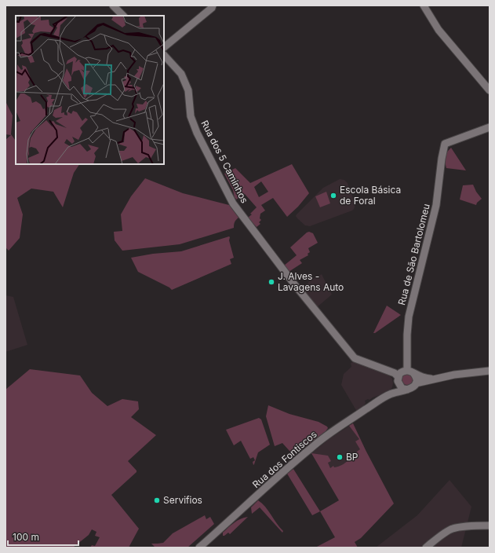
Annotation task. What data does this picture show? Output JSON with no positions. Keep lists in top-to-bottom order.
{
  "streets": {
    "street": ["Rua dos 5 Caminhos", "Rua de São Bartolomeu", "Rua dos Fontiscos"]
  },
  "crossings": [
    ["Rua dos 5 Caminhos", "Rua de São Bartolomeu"]
  ],
  "places": [
    "Escola Básica de Foral",
    "J. Alves - Lavagens Auto",
    "BP",
    "Servifios"
  ],
  "scale_bar": "100 m"
}
